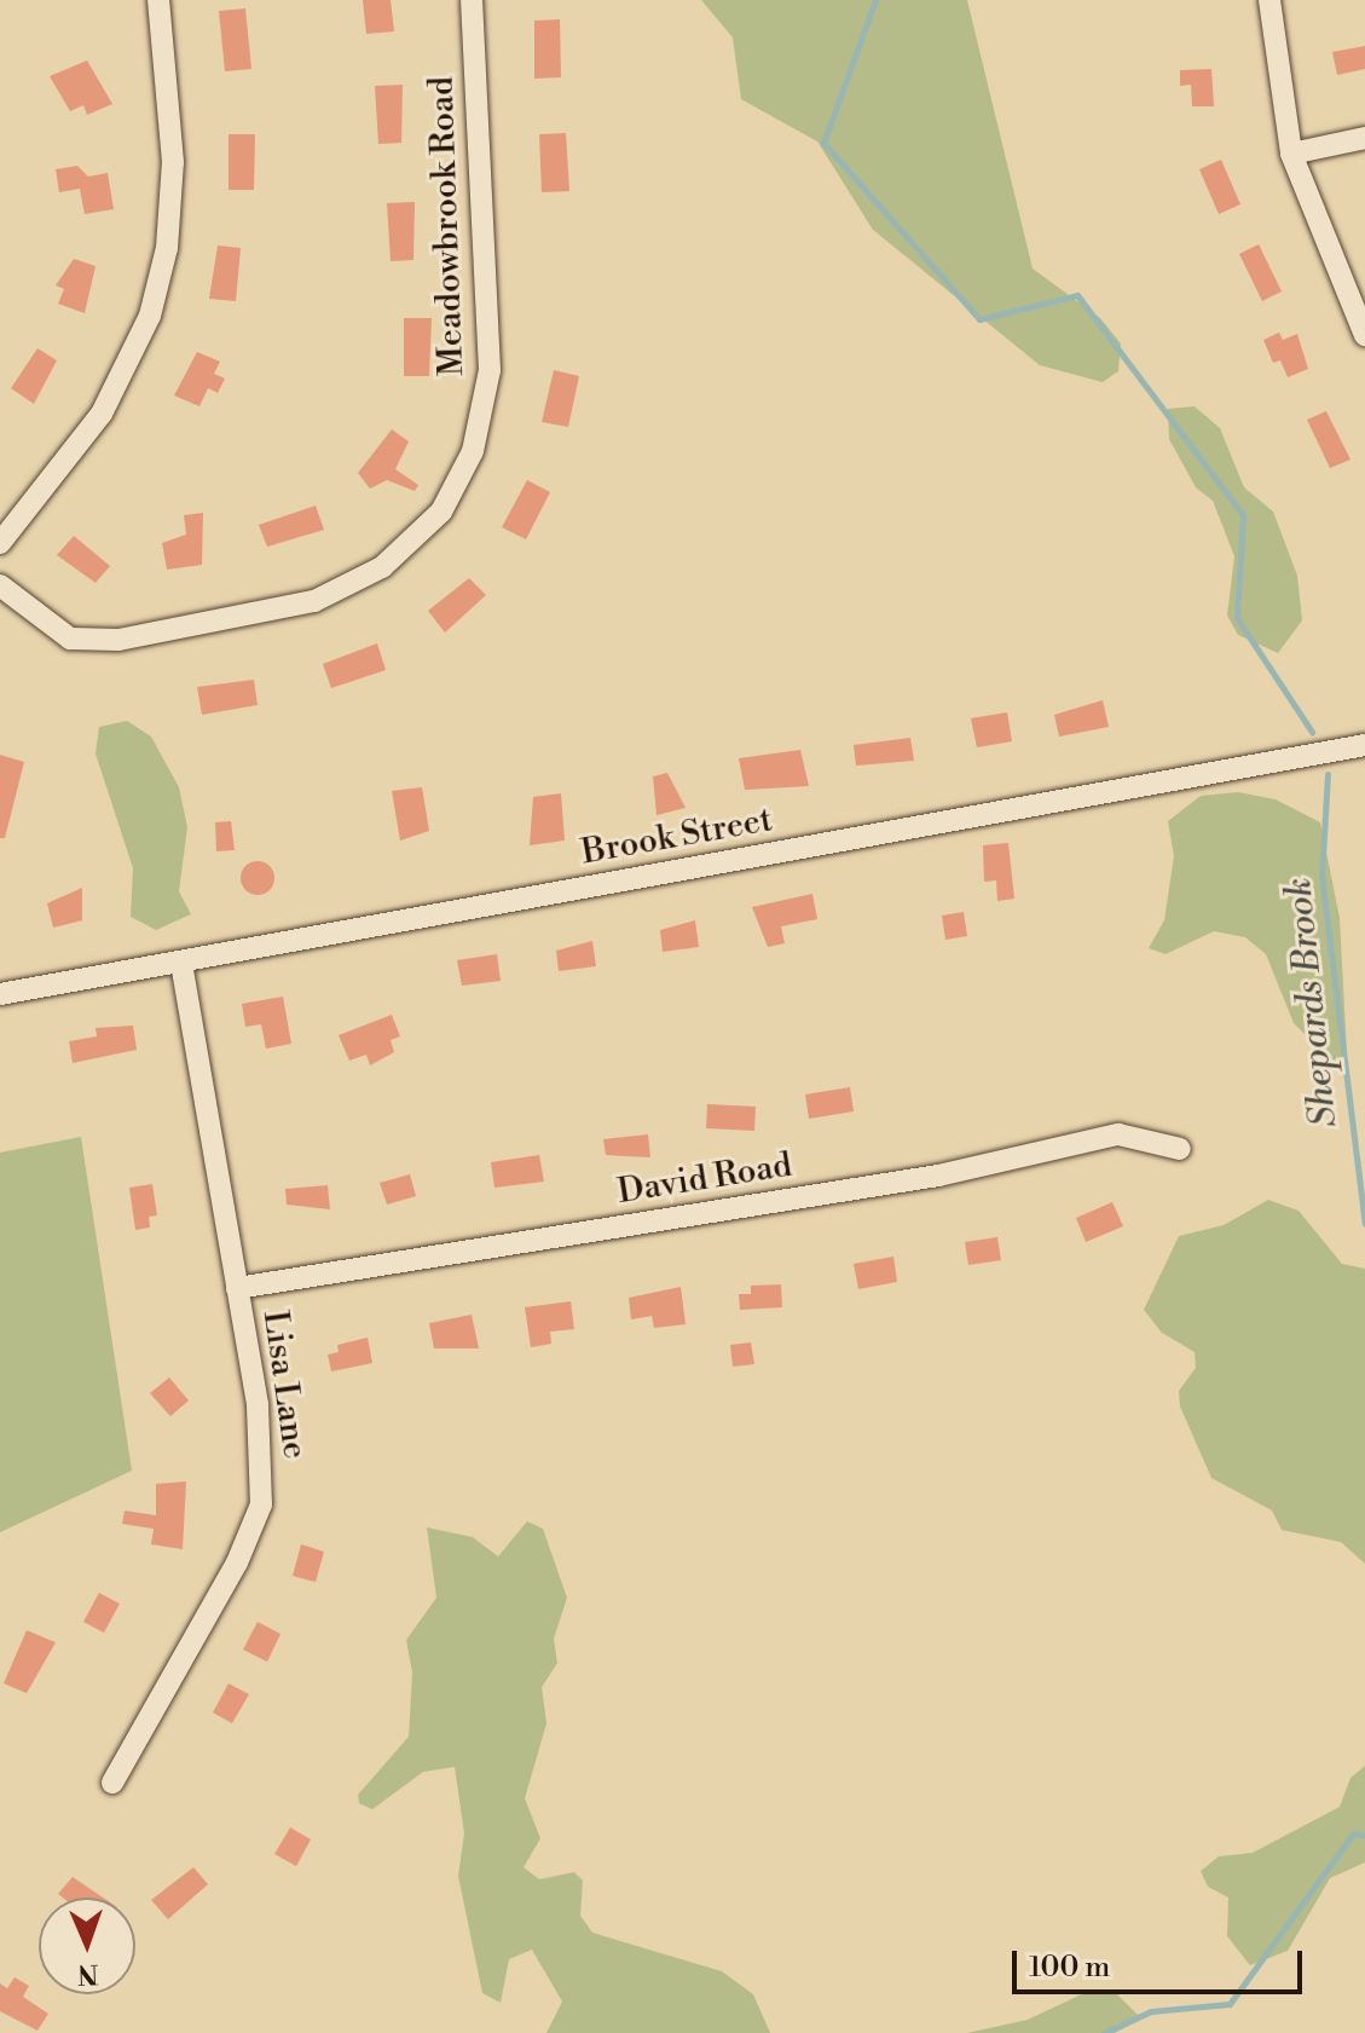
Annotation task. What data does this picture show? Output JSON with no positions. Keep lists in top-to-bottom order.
{
  "streets": {
    "street": [
      "Meadowbrook Road",
      "Brook Street",
      "David Road",
      "Lisa Lane"
    ]
  },
  "crossings": [
    ["Brook Street", "Lisa Lane"],
    ["David Road", "Lisa Lane"]
  ],
  "water": ["Shepards Brook"],
  "scale_bar": "100 m",
  "north": "bottom"
}
